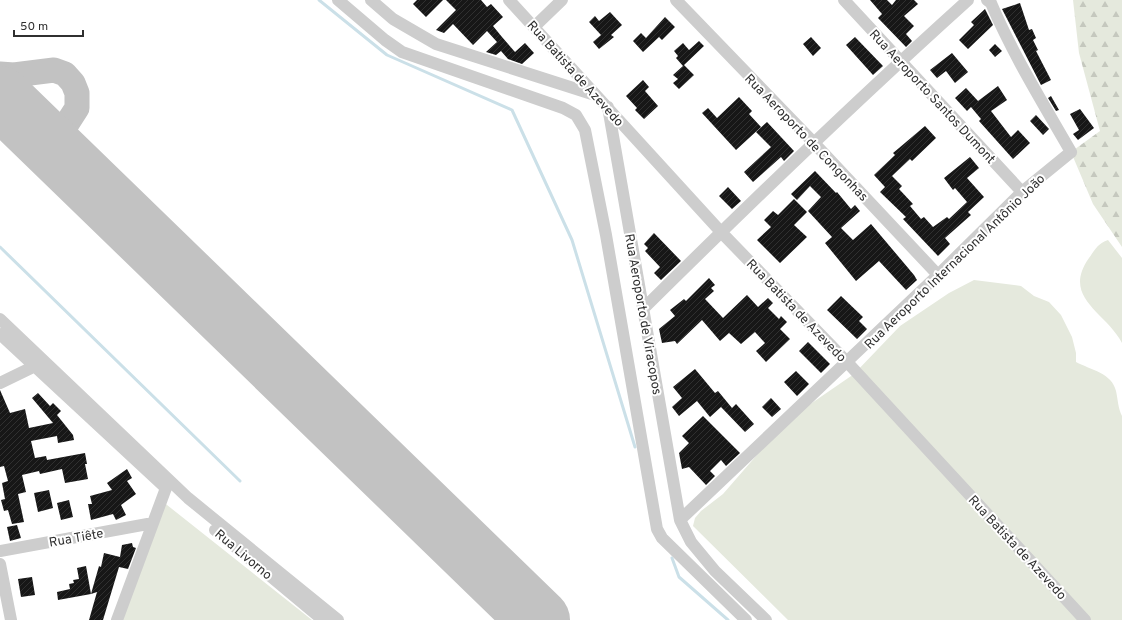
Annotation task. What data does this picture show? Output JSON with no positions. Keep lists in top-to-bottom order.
{
  "streets": {
    "street": [
      "Rua Batista de Azevedo",
      "Rua Aeroporto Santos Dumont",
      "Rua Aeroporto de Congonhas",
      "Rua Aeroporto Internacional Antônio João",
      "Rua Aeroporto de Viracopos",
      "Rua Tiête",
      "Rua Livorno"
    ]
  },
  "crossings": [
    ["Rua Batista de Azevedo", "Rua Aeroporto Internacional Antônio João"],
    ["Rua Batista de Azevedo", "Rua Aeroporto de Viracopos"],
    ["Rua Aeroporto Santos Dumont", "Rua Aeroporto Internacional Antônio João"],
    ["Rua Aeroporto de Congonhas", "Rua Aeroporto Internacional Antônio João"],
    ["Rua Aeroporto Internacional Antônio João", "Rua Aeroporto de Viracopos"]
  ],
  "scale_bar": "50 m"
}
